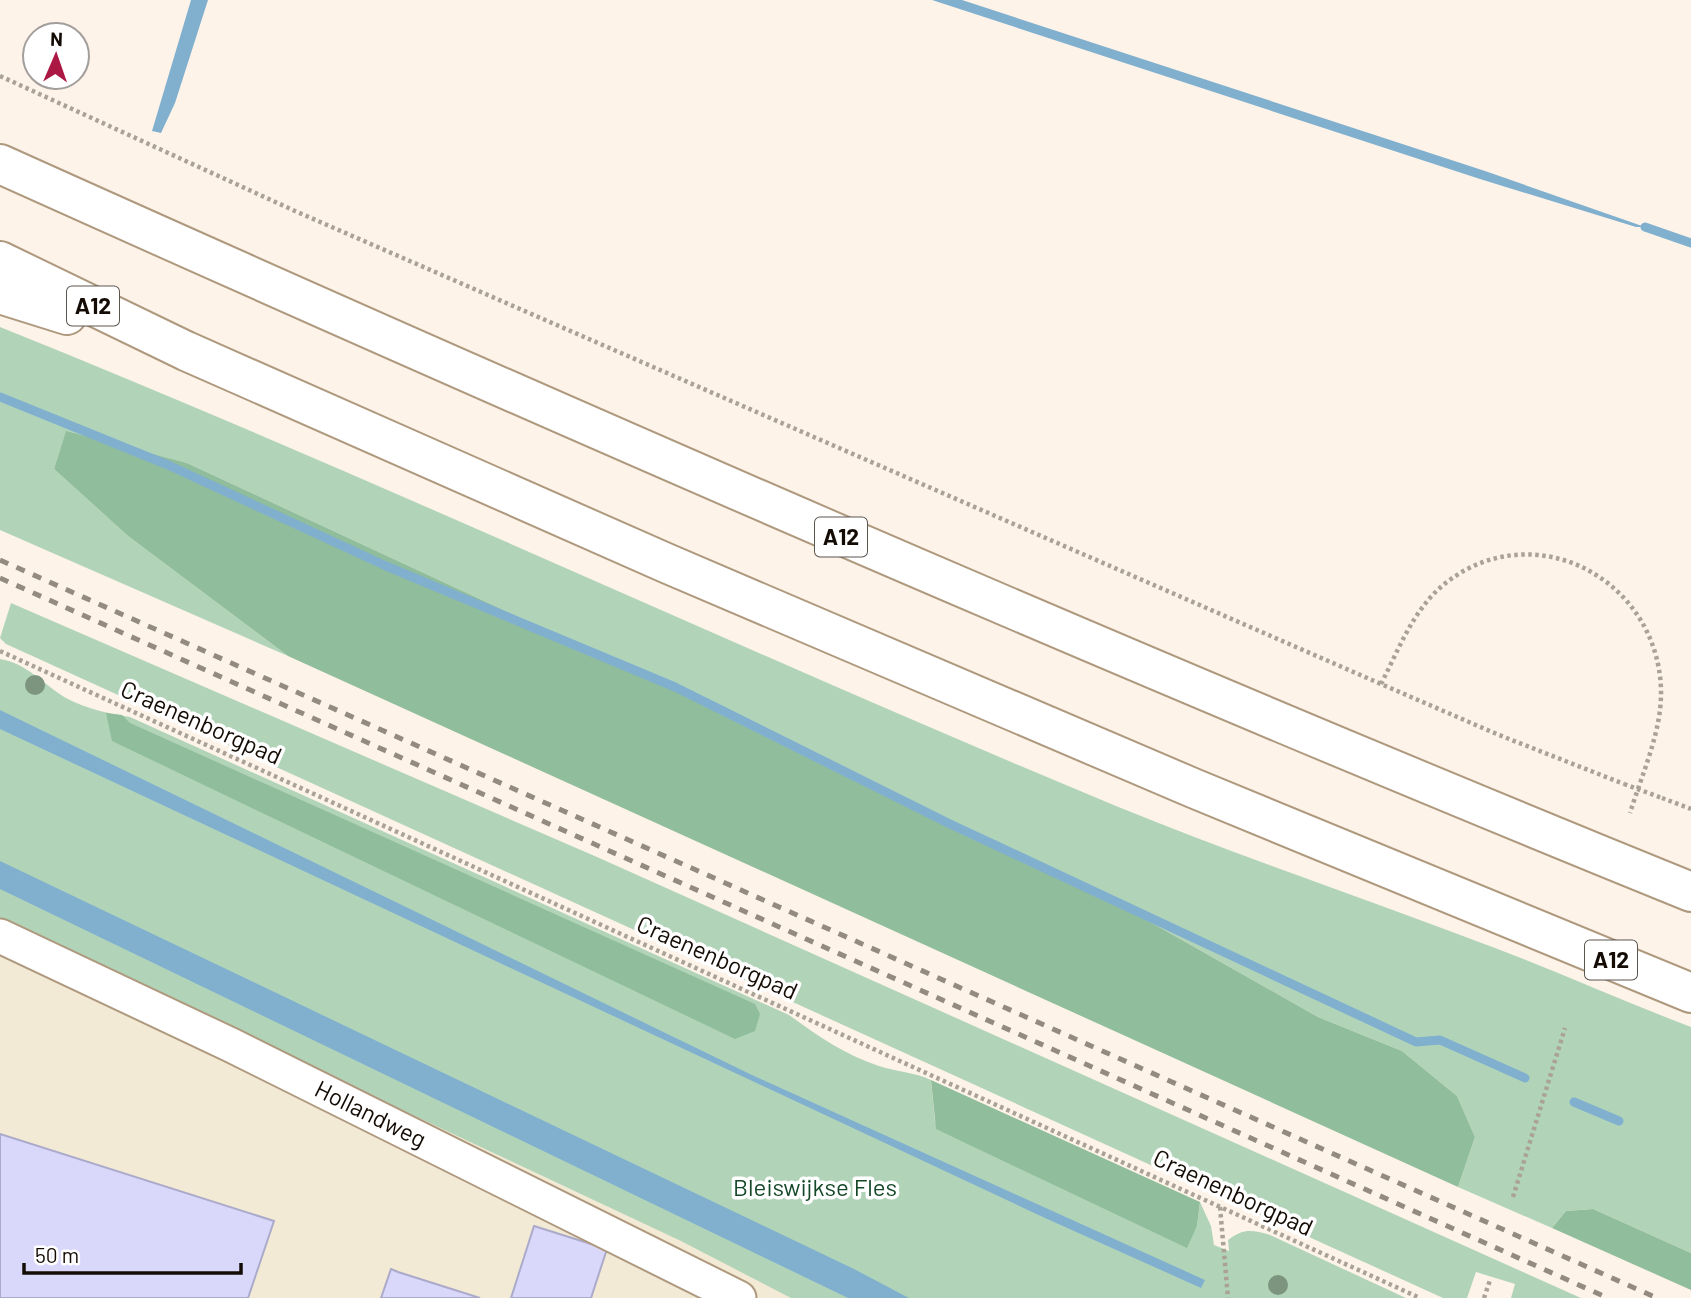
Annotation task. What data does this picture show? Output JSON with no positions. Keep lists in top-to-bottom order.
{
  "streets": {
    "highway": ["A12"],
    "street": ["Hollandweg"],
    "path": ["Craenenborgpad"]
  },
  "parks": ["Bleiswijkse Fles"],
  "scale_bar": "50 m",
  "north": "top"
}
